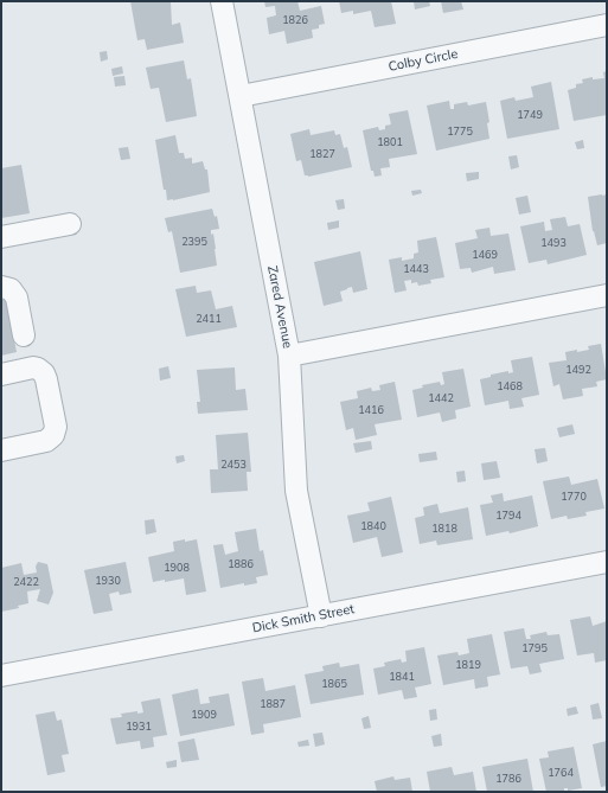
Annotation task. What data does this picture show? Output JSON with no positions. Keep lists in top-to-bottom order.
{
  "streets": {
    "street": ["Colby Circle", "Zared Avenue", "Dick Smith Street"]
  },
  "crossings": [
    ["Colby Circle", "Zared Avenue"],
    ["Zared Avenue", "Dick Smith Street"]
  ],
  "house_numbers": [
    "1826",
    "1749",
    "1775",
    "1801",
    "1827",
    "2395",
    "1493",
    "1469",
    "1443",
    "2411",
    "1492",
    "1468",
    "1442",
    "1416",
    "2453",
    "1770",
    "1794",
    "1840",
    "1818",
    "1886",
    "1908",
    "1930",
    "2422",
    "1795",
    "1819",
    "1841",
    "1865",
    "1887",
    "1909",
    "1931",
    "1764",
    "1786"
  ]
}
